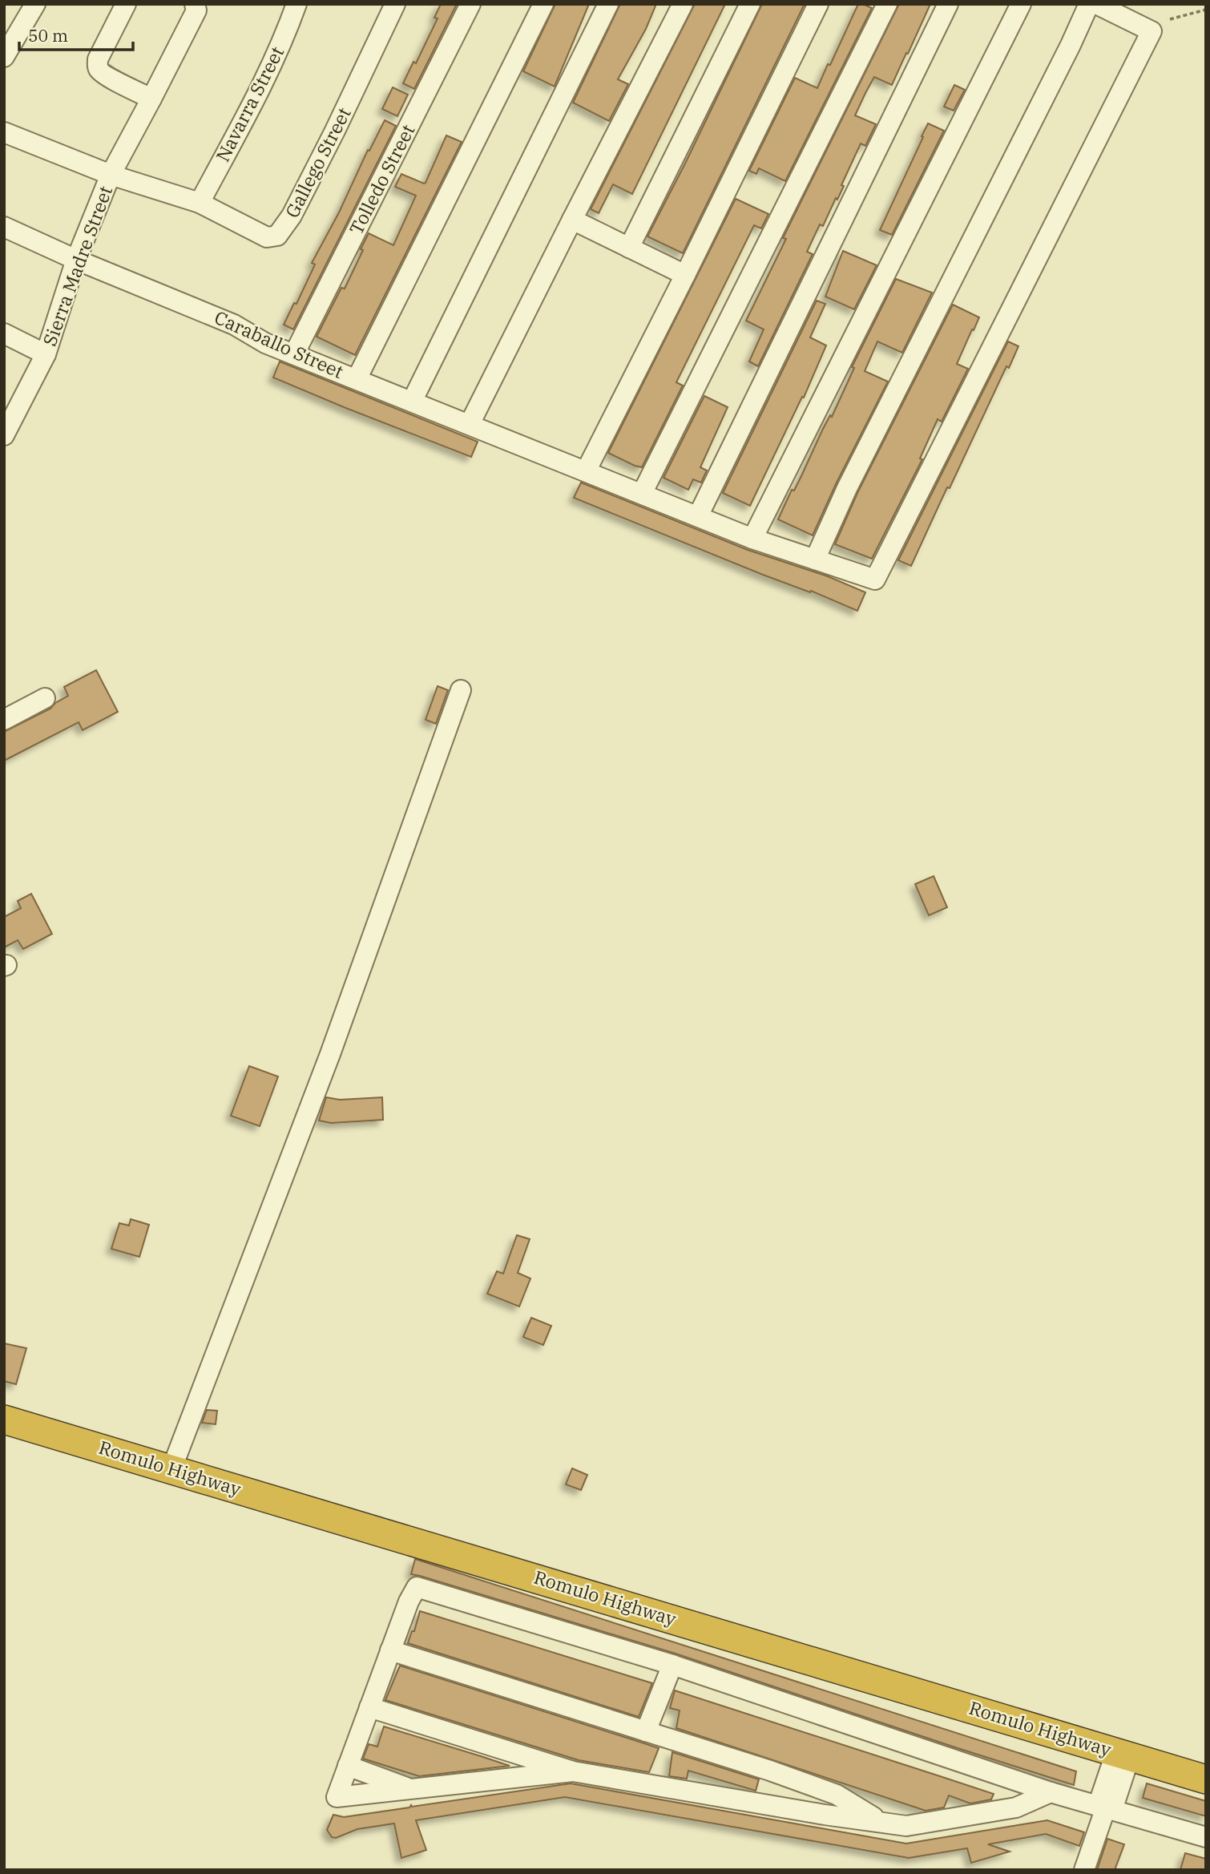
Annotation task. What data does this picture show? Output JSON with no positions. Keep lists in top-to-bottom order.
{
  "streets": {
    "highway": ["Romulo Highway"],
    "street": [
      "Navarra Street",
      "Gallego Street",
      "Tolledo Street",
      "Sierra Madre Street",
      "Caraballo Street"
    ]
  },
  "crossings": [
    ["Navarra Street", "Gallego Street"],
    ["Gallego Street", "Sierra Madre Street"],
    ["Tolledo Street", "Caraballo Street"],
    ["Sierra Madre Street", "Caraballo Street"]
  ],
  "scale_bar": "50 m"
}
